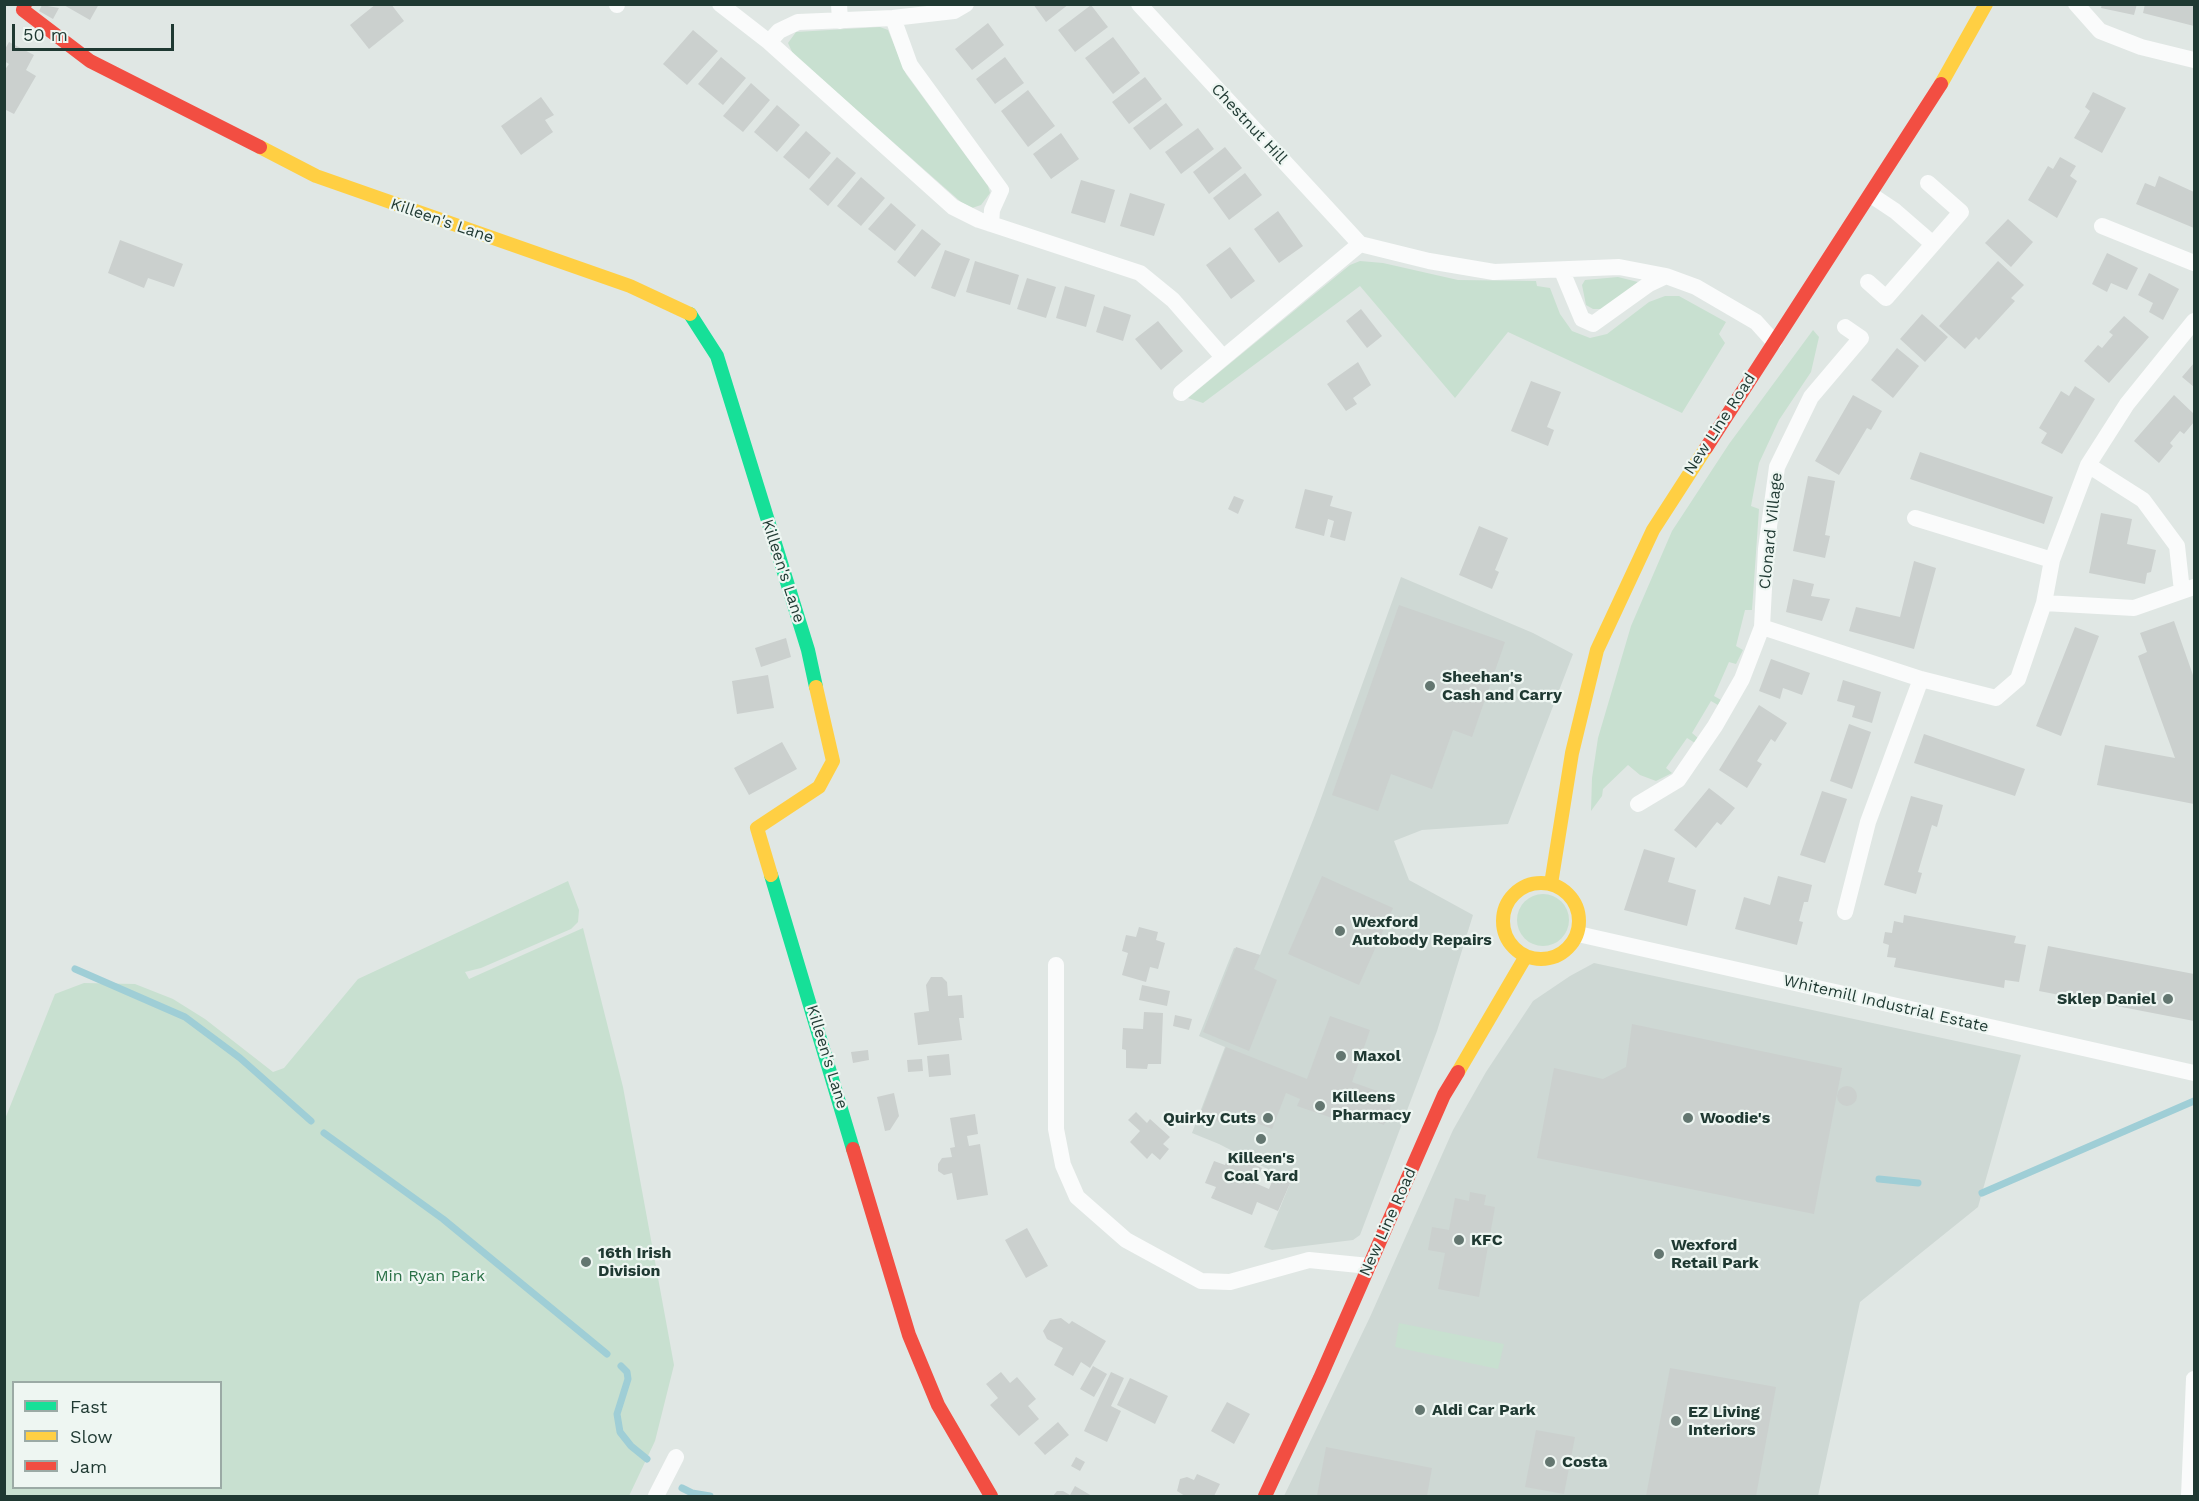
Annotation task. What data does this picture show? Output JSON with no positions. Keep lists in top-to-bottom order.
{
  "streets": {
    "street": [
      "Chestnut Hill",
      "Killeen's Lane",
      "New Line Road",
      "Clonard Village",
      "Whitemill Industrial Estate"
    ]
  },
  "crossings": [
    ["New Line Road", "Whitemill Industrial Estate"]
  ],
  "parks": ["Min Ryan Park"],
  "places": [
    "Sheehan's Cash and Carry",
    "Wexford Autobody Repairs",
    "Sklep Daniel",
    "Maxol",
    "Killeens Pharmacy",
    "Quirky Cuts",
    "Woodie's",
    "Killeen's Coal Yard",
    "KFC",
    "Wexford Retail Park",
    "16th Irish Division",
    "Aldi Car Park",
    "EZ Living Interiors",
    "Costa"
  ],
  "legend": ["Fast", "Slow", "Jam"],
  "scale_bar": "50 m"
}
